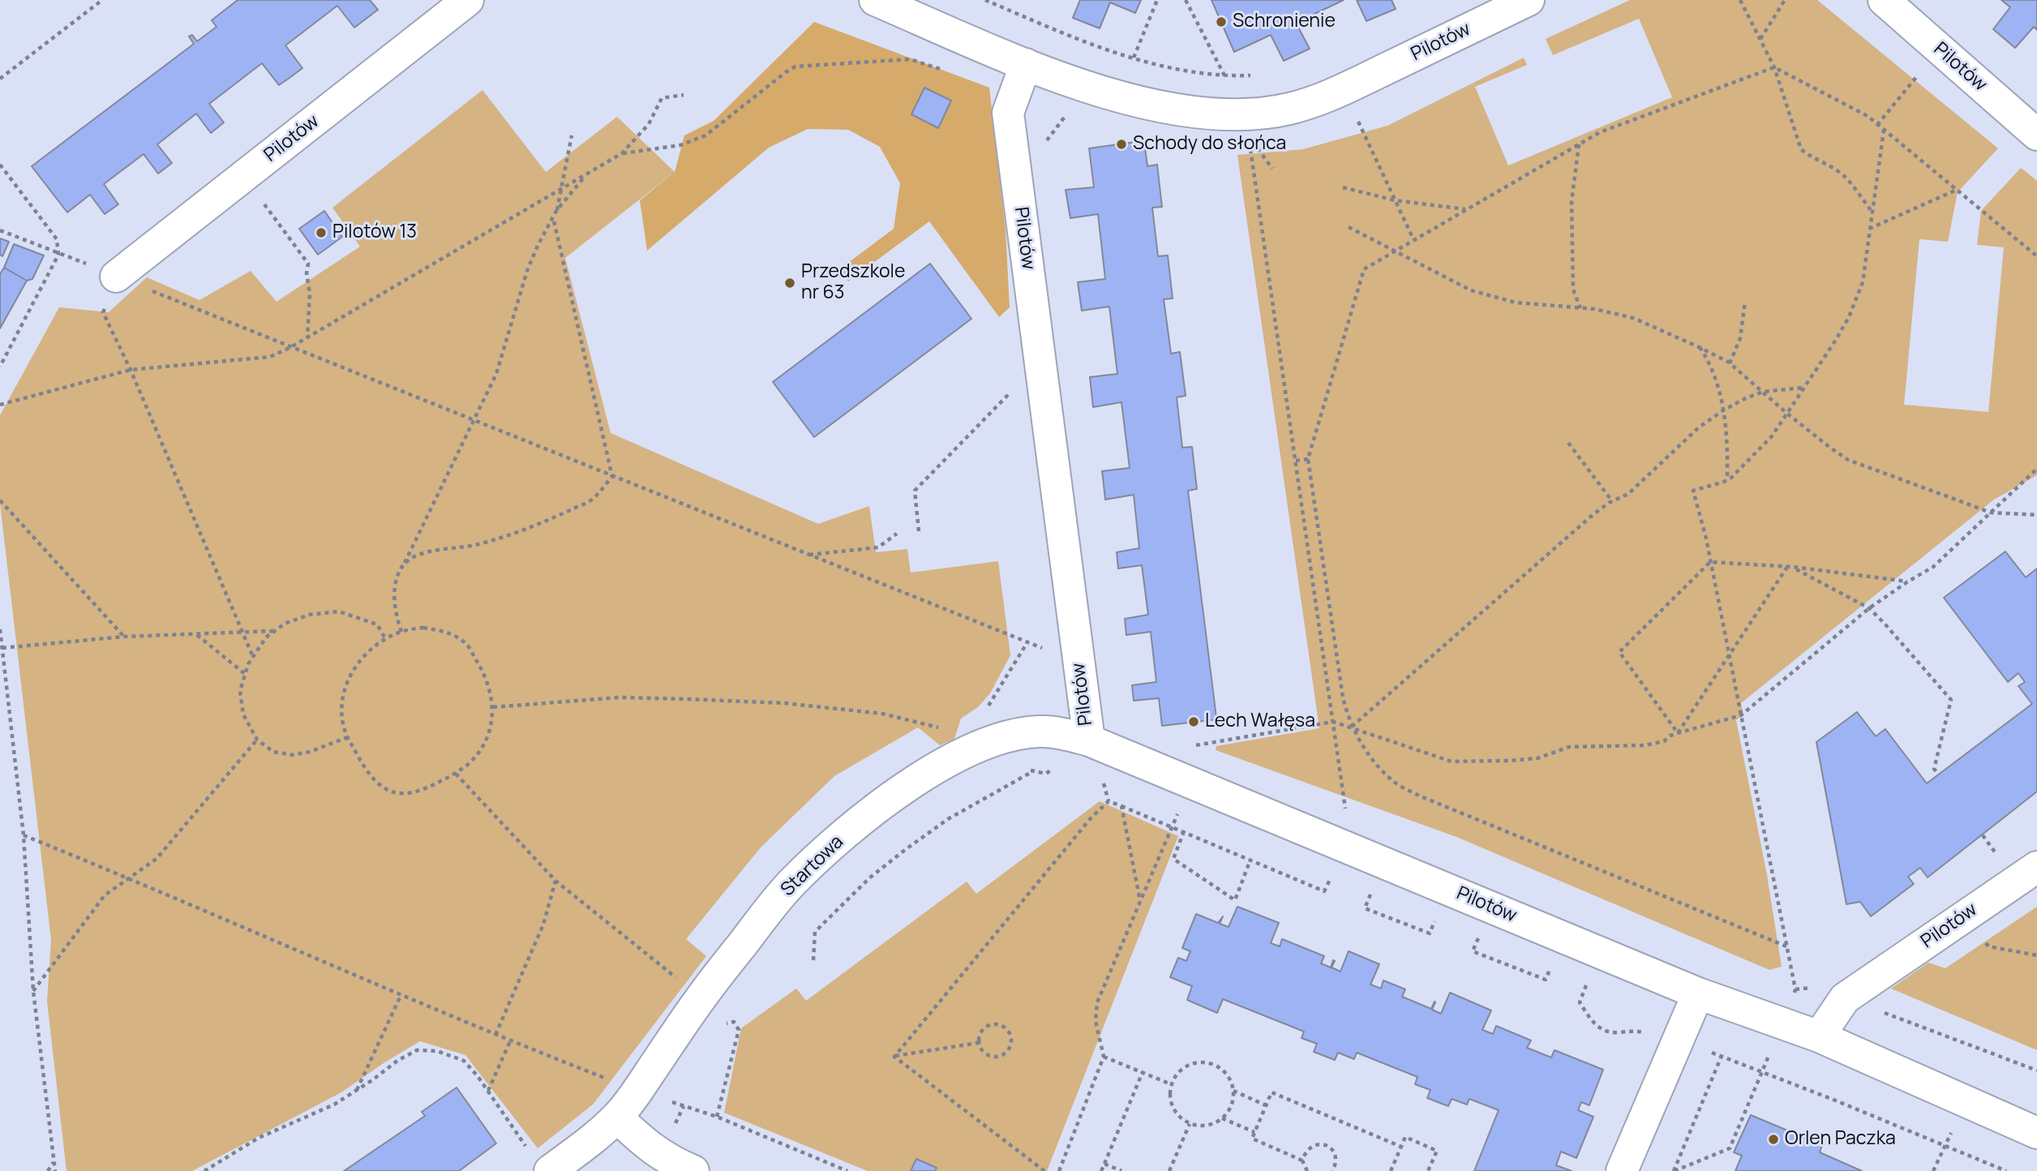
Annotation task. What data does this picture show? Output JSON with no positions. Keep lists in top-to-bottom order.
{
  "streets": {
    "street": ["Pilotów", "Startowa"]
  },
  "crossings": [
    ["Pilotów", "Startowa"]
  ],
  "places": [
    "Schronienie",
    "Schody do słońca",
    "Pilotów 13",
    "Przedszkole nr 63",
    "Lech Wałęsa",
    "Orlen Paczka"
  ]
}
